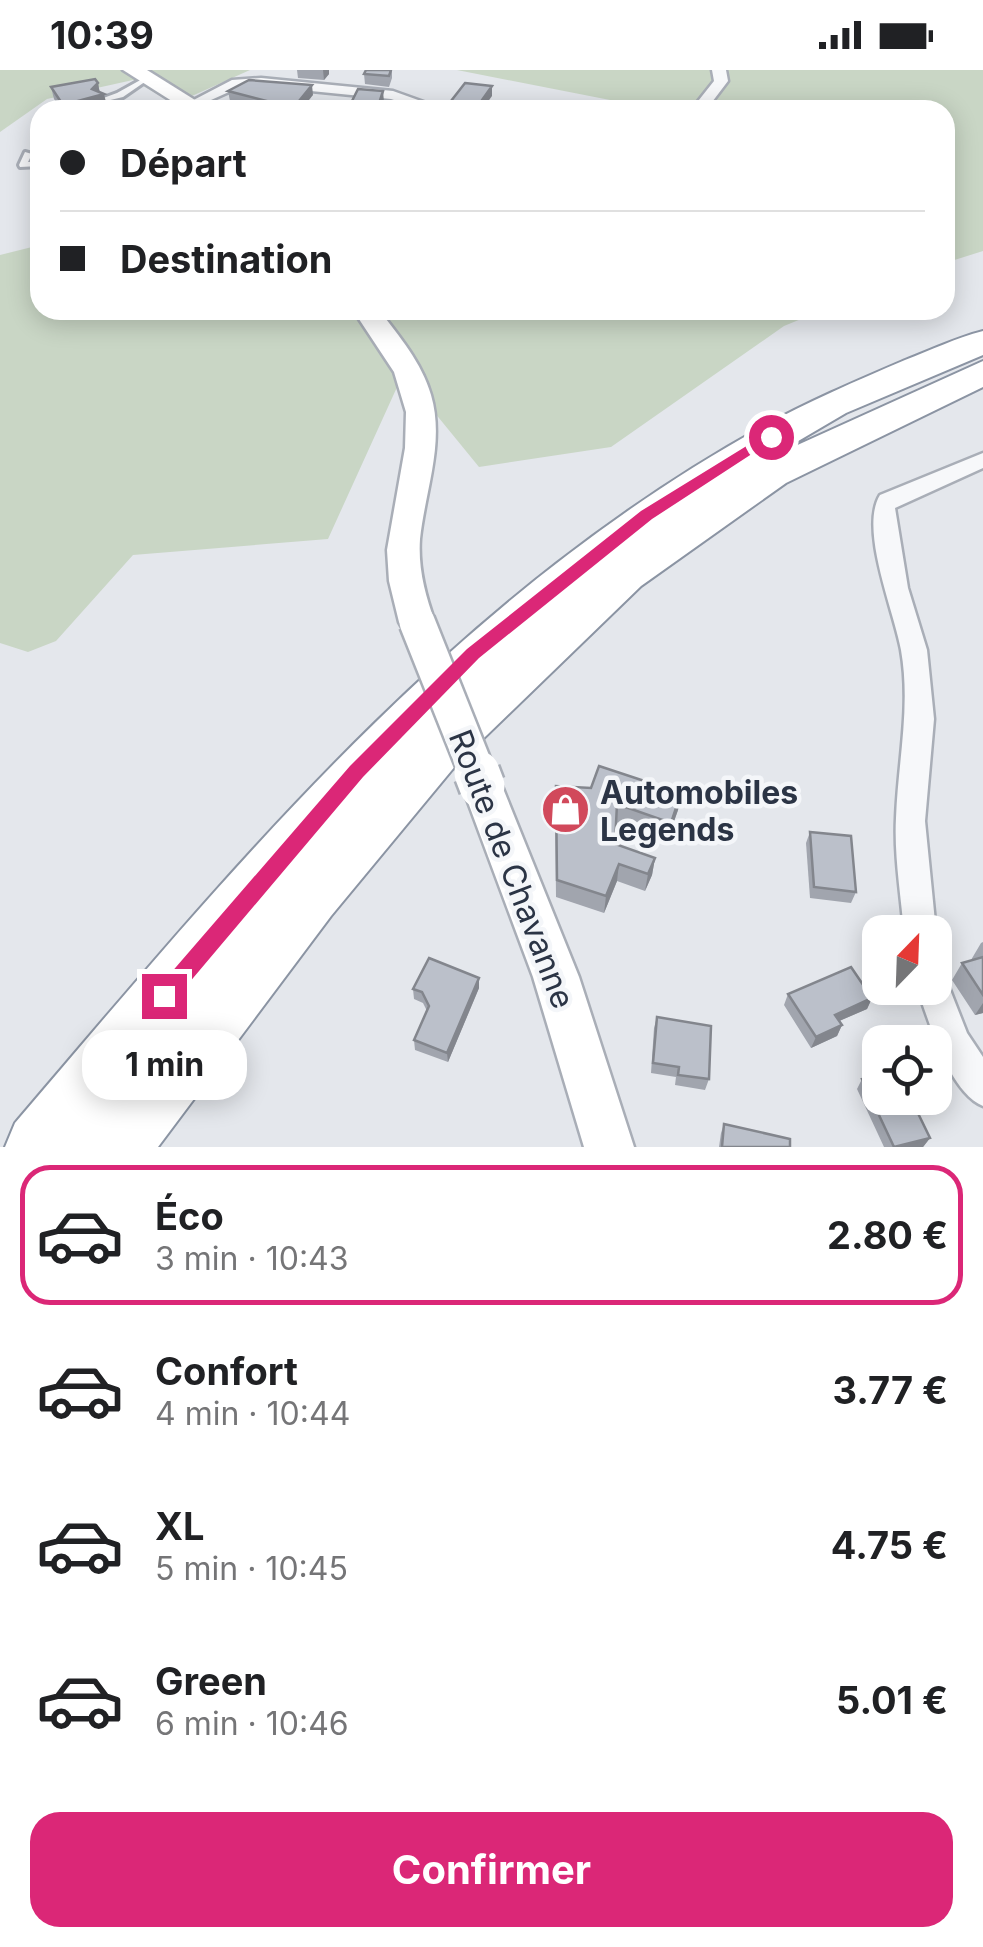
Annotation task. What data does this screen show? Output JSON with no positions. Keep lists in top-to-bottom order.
{
  "streets": {
    "main road": ["Route de Chavanne"]
  },
  "places": {
    "shop": ["Automobiles Legends"]
  },
  "north": "top right",
  "page": {
    "status": "10:39",
    "banner": ["Départ", "Destination"],
    "bubble": "1 min",
    "list": [
      {
        "name": "Éco",
        "note": "3 min · 10:43",
        "value": "2.80 €"
      },
      {
        "name": "Confort",
        "note": "4 min · 10:44",
        "value": "3.77 €"
      },
      {
        "name": "XL",
        "note": "5 min · 10:45",
        "value": "4.75 €"
      },
      {
        "name": "Green",
        "note": "6 min · 10:46",
        "value": "5.01 €"
      }
    ],
    "buttons": "Confirmer"
  }
}
